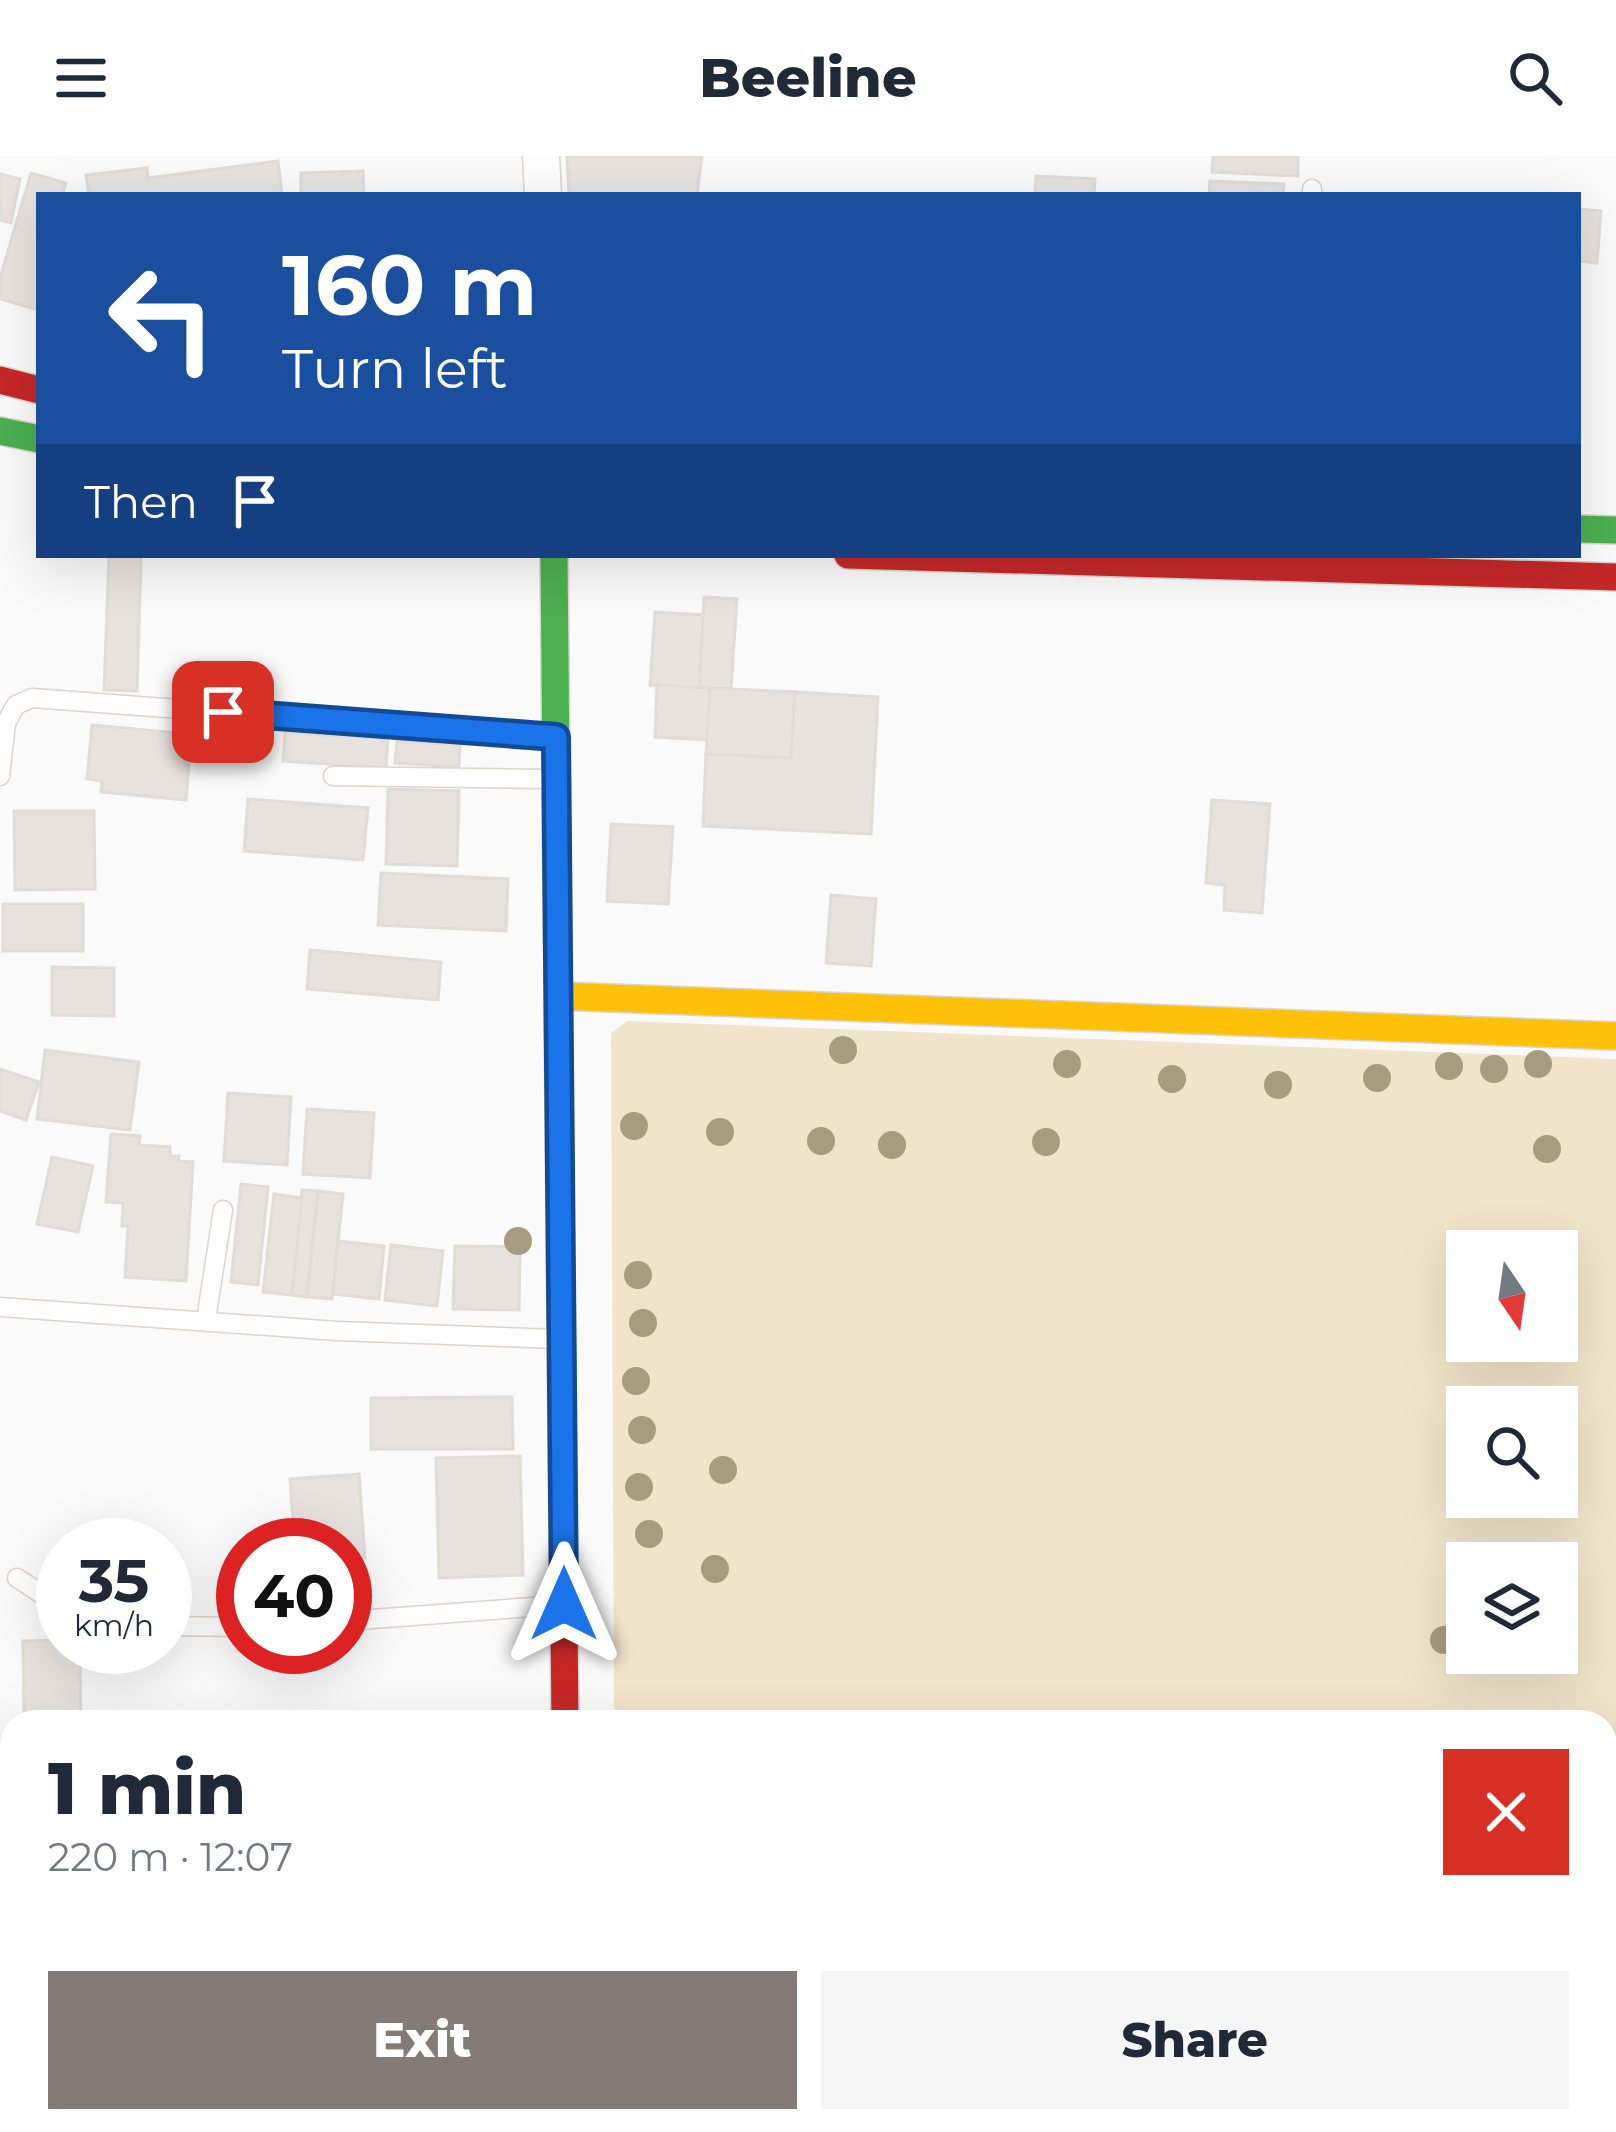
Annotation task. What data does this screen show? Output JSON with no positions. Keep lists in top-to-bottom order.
{
  "north": "bottom",
  "page": {
    "header": "Beeline",
    "turn": ["160 m", "Turn left"],
    "then": "Then",
    "speed": "35 km/h",
    "limit": "40",
    "heading": ["1 min", "220 m · 12:07"],
    "buttons": ["Exit", "Share"]
  }
}
